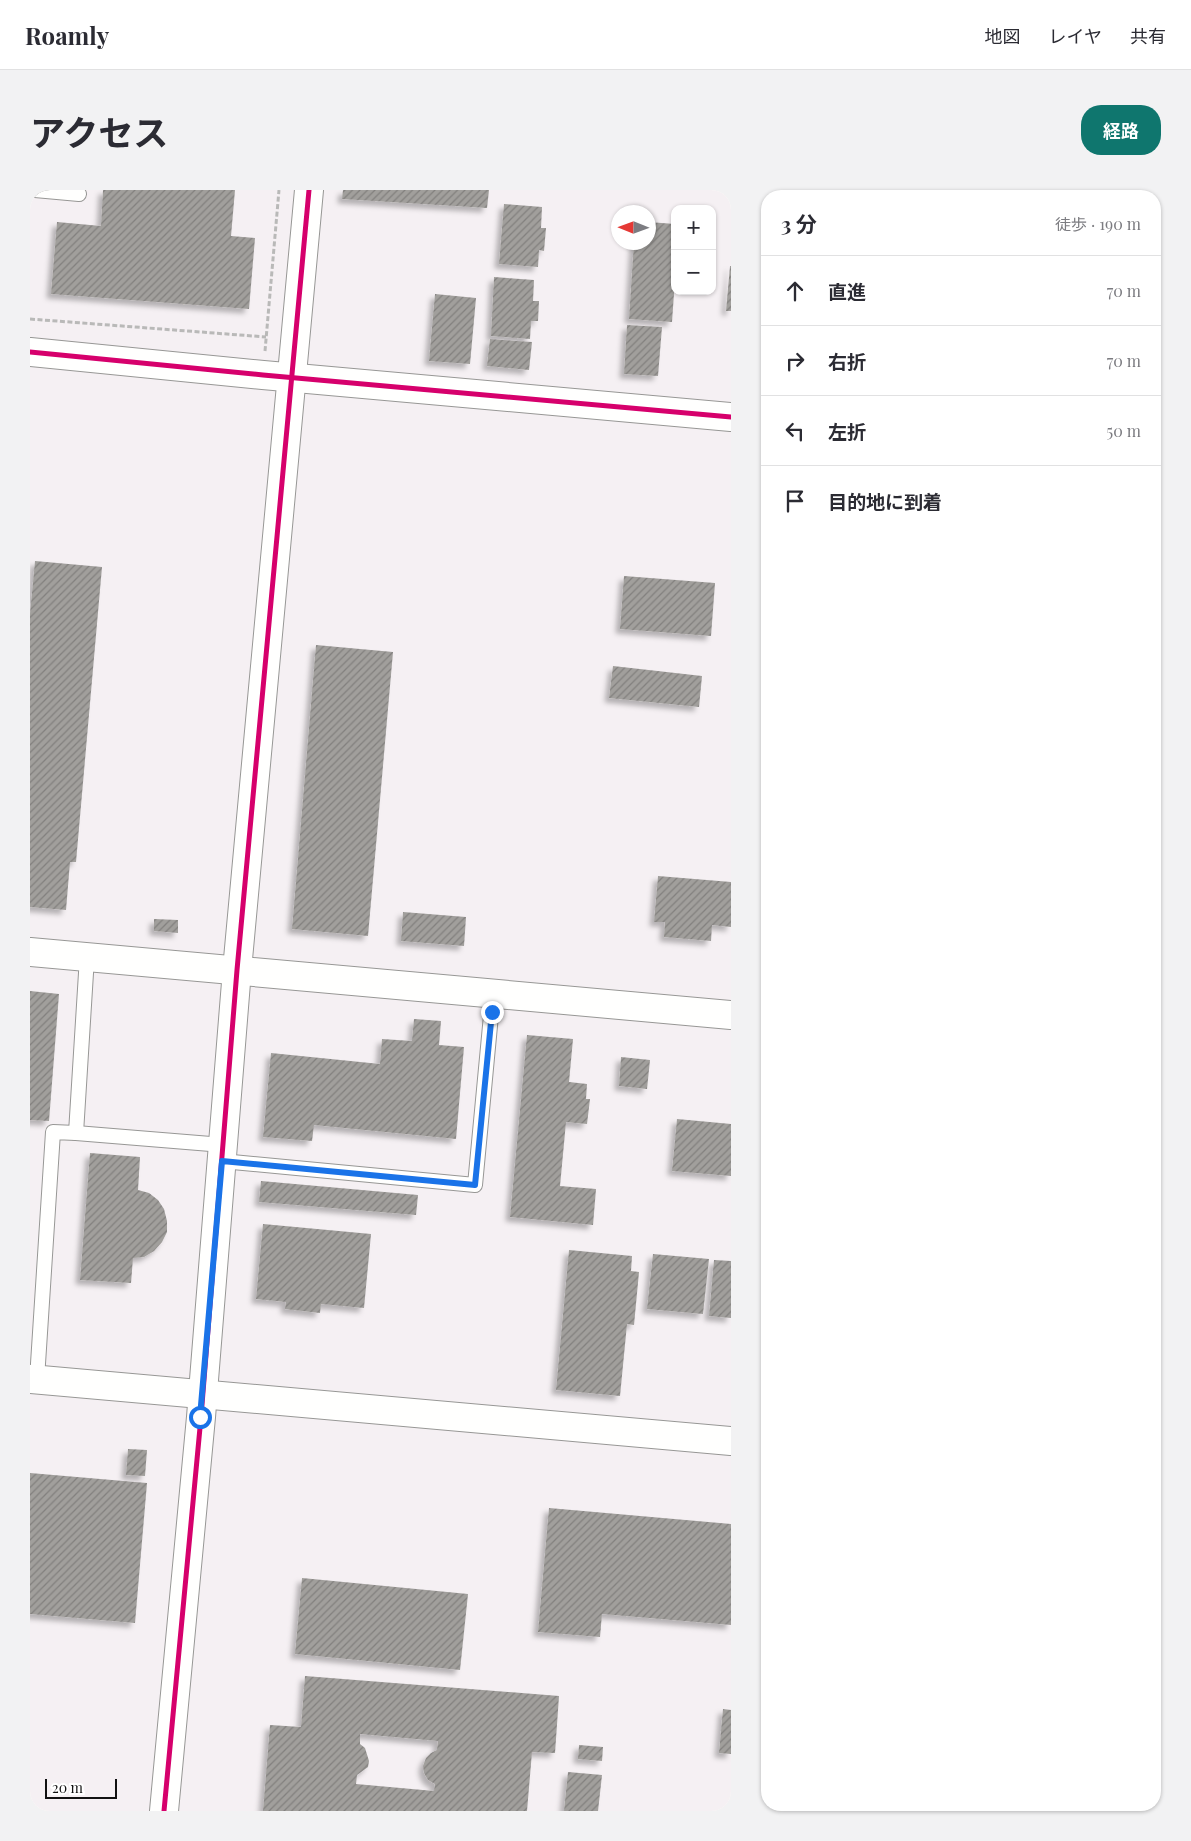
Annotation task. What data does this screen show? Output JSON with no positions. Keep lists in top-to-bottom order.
{
  "scale_bar": "20 m",
  "north": "left",
  "page": {
    "header": "Roamly",
    "nav": ["地図", "レイヤ", "共有"],
    "title": "アクセス",
    "buttons": "経路",
    "heading": ["3 分", "徒歩 · 190 m"],
    "map_buttons": ["+", "−"],
    "list": [
      ["直進", "70 m"],
      ["右折", "70 m"],
      ["左折", "50 m"],
      "目的地に到着"
    ],
    "scale": "20 m"
  }
}
